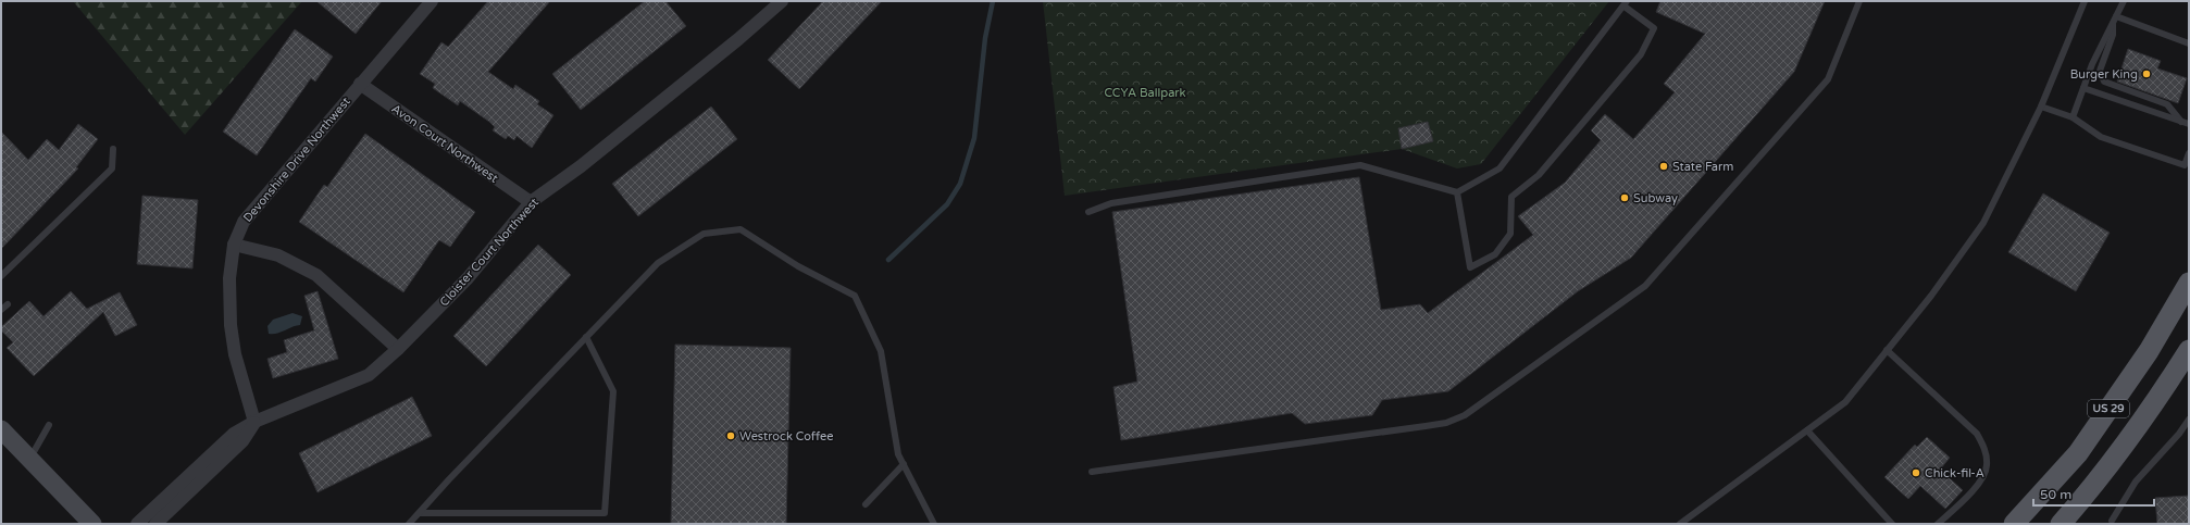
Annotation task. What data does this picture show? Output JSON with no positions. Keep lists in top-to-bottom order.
{
  "streets": {
    "main road": ["US 29"],
    "street": ["Avon Court Northwest", "Devonshire Drive Northwest", "Cloister Court Northwest"]
  },
  "crossings": [
    ["Avon Court Northwest", "Devonshire Drive Northwest"],
    ["Avon Court Northwest", "Cloister Court Northwest"],
    ["Devonshire Drive Northwest", "Cloister Court Northwest"]
  ],
  "parks": ["CCYA Ballpark"],
  "places": [
    "Burger King",
    "State Farm",
    "Subway",
    "Westrock Coffee",
    "Chick-fil-A"
  ],
  "scale_bar": "50 m"
}
